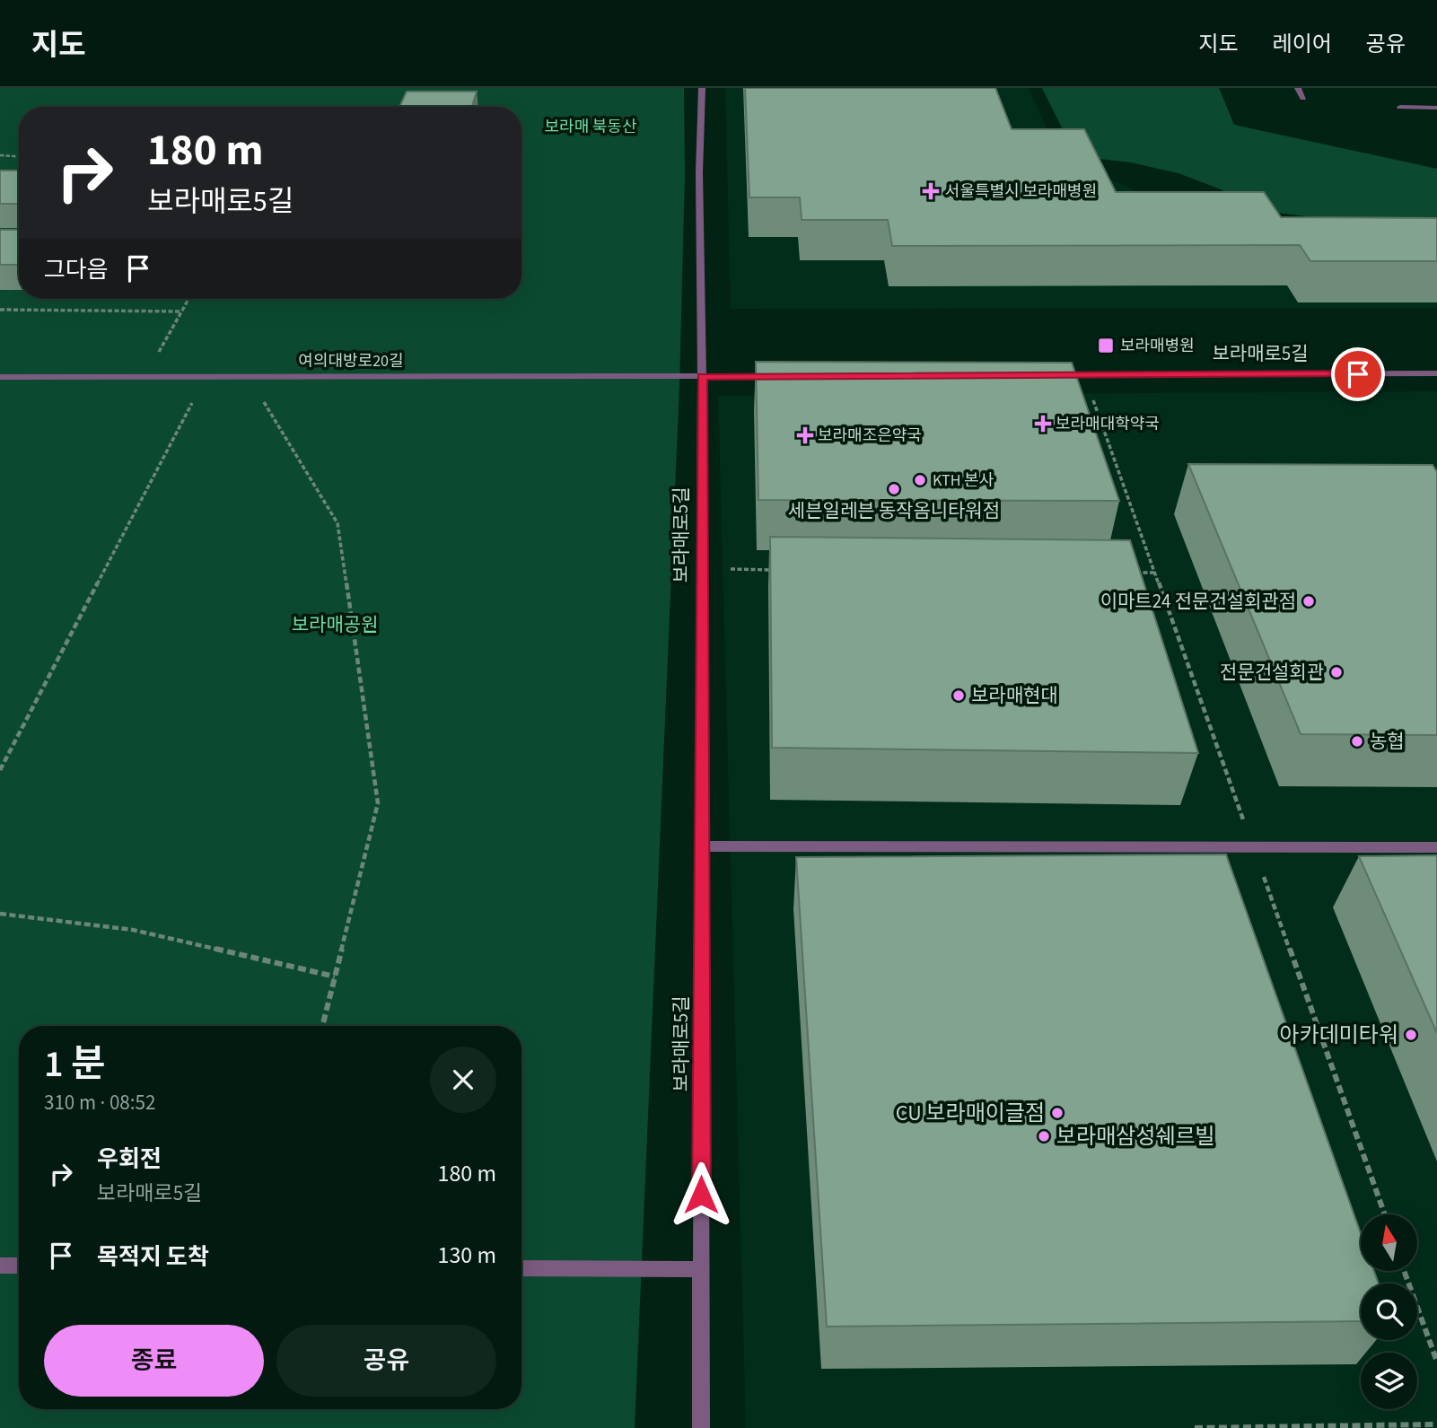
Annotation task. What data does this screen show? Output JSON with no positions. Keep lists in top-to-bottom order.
{
  "streets": {
    "street": ["보라매로5길", "여의대방로20길"]
  },
  "crossings": [
    ["보라매로5길", "여의대방로20길"]
  ],
  "parks": ["보라매 북동산", "보라매공원"],
  "places": {
    "health": ["서울특별시 보라매병원", "보라매대학약국", "보라매조은약국"],
    "transit": ["보라매병원"],
    "other": [
      "KTH 본사",
      "세븐일레븐 동작옴니타워점",
      "이마트24 전문건설회관점",
      "전문건설회관",
      "보라매현대",
      "농협",
      "아카데미타워",
      "CU 보라매이글점",
      "보라매삼성쉐르빌"
    ]
  },
  "north": "top",
  "page": {
    "header": "지도",
    "nav": ["지도", "레이어", "공유"],
    "turn": ["180 m", "보라매로5길"],
    "then": "그다음",
    "heading": ["1 분", "310 m · 08:52"],
    "list": [
      {
        "name": "우회전",
        "note": "보라매로5길",
        "value": "180 m"
      },
      {
        "name": "목적지 도착",
        "value": "130 m"
      }
    ],
    "buttons": ["종료", "공유"]
  }
}
